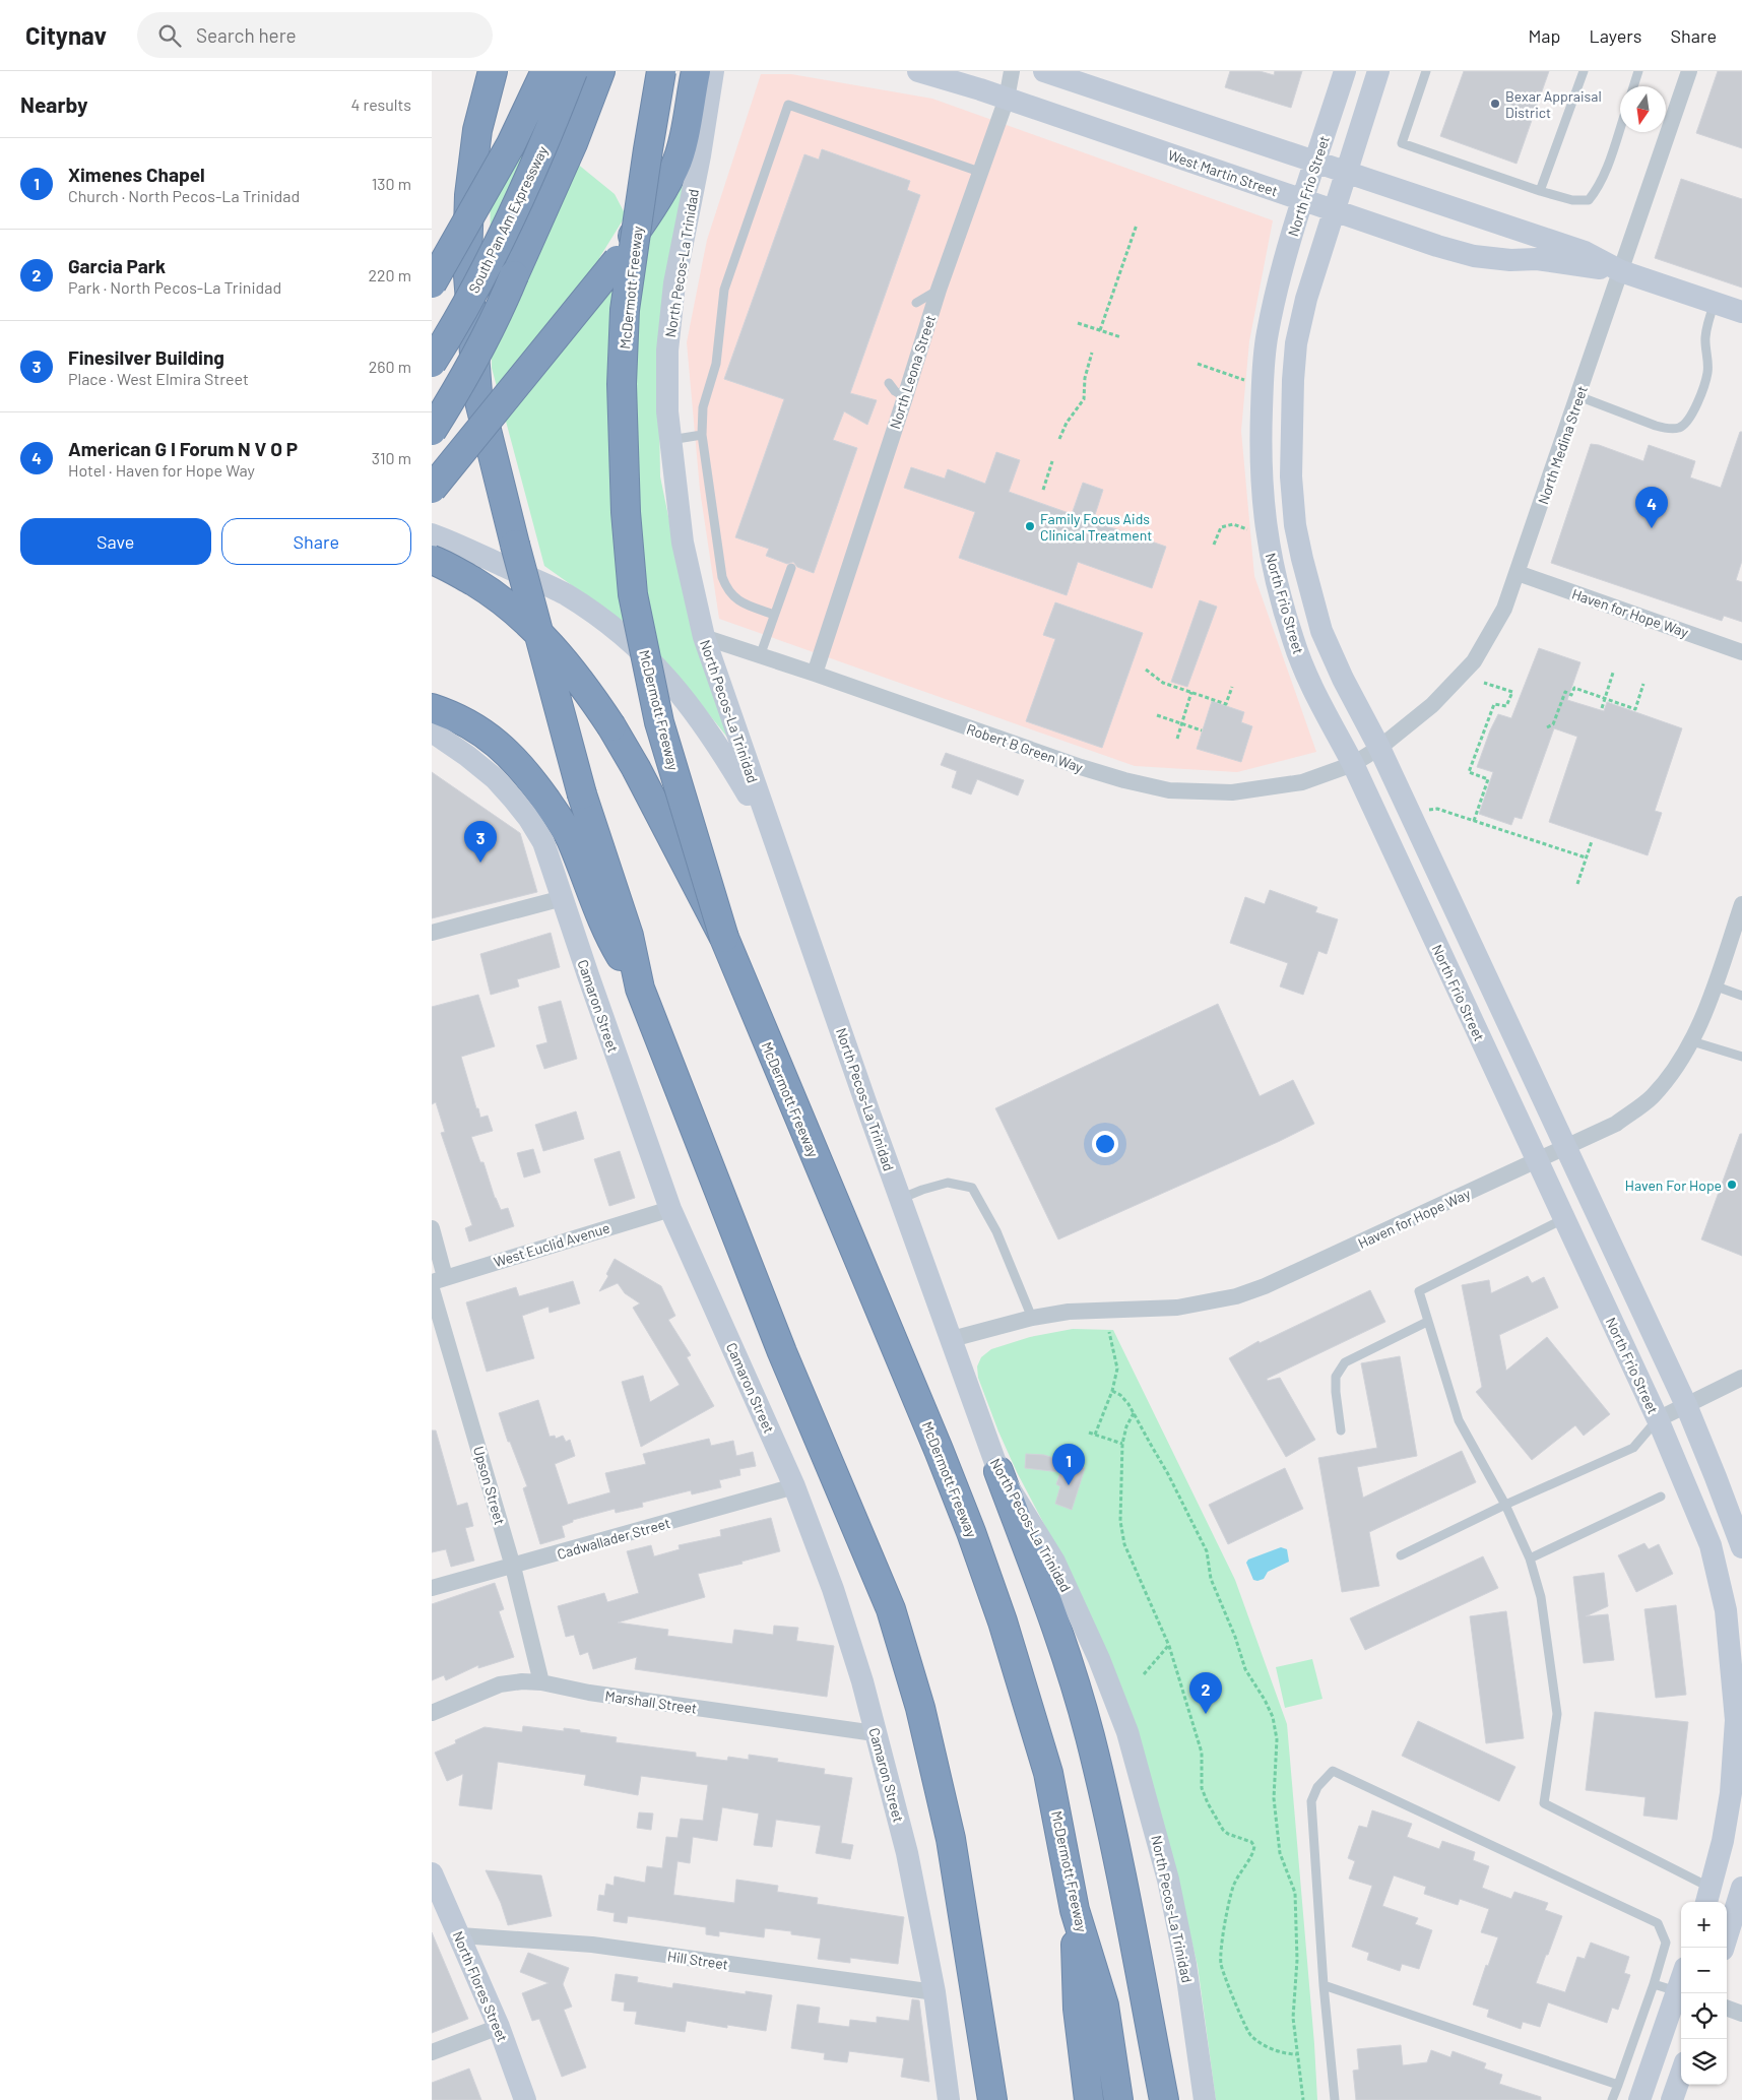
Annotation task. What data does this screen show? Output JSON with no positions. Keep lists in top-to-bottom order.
{
  "streets": {
    "highway": ["South Pan Am Expressway", "McDermott Freeway"],
    "main road": [
      "West Martin Street",
      "North Frio Street",
      "North Pecos-La Trinidad",
      "Camaron Street",
      "North Flores Street"
    ],
    "street": [
      "North Leona Street",
      "North Medina Street",
      "Haven for Hope Way",
      "Robert B Green Way",
      "West Euclid Avenue",
      "Upson Street",
      "Cadwallader Street",
      "Marshall Street",
      "Hill Street"
    ]
  },
  "crossings": [
    ["West Martin Street", "North Frio Street"],
    ["West Martin Street", "North Leona Street"],
    ["West Martin Street", "North Medina Street"],
    ["North Frio Street", "North Medina Street"],
    ["North Frio Street", "Haven for Hope Way"],
    ["North Frio Street", "Robert B Green Way"],
    ["North Pecos-La Trinidad", "Haven for Hope Way"],
    ["North Pecos-La Trinidad", "Robert B Green Way"],
    ["North Leona Street", "Robert B Green Way"],
    ["North Medina Street", "Haven for Hope Way"],
    ["North Medina Street", "Robert B Green Way"],
    ["Camaron Street", "West Euclid Avenue"],
    ["Camaron Street", "Cadwallader Street"],
    ["Camaron Street", "Marshall Street"],
    ["Camaron Street", "Hill Street"],
    ["Upson Street", "Cadwallader Street"],
    ["Upson Street", "Marshall Street"],
    ["Hill Street", "North Flores Street"]
  ],
  "places": ["Bexar Appraisal District", "Family Focus Aids Clinical Treatment", "Haven For Hope"],
  "north": "bottom",
  "page": {
    "header": "Citynav",
    "search": "Search here",
    "nav": ["Map", "Layers", "Share"],
    "heading": ["Nearby", "4 results"],
    "list": [
      {
        "mark": "1",
        "name": "Ximenes Chapel",
        "note": "Church · North Pecos-La Trinidad",
        "value": "130 m"
      },
      {
        "mark": "2",
        "name": "Garcia Park",
        "note": "Park · North Pecos-La Trinidad",
        "value": "220 m"
      },
      {
        "mark": "3",
        "name": "Finesilver Building",
        "note": "Place · West Elmira Street",
        "value": "260 m"
      },
      {
        "mark": "4",
        "name": "American G I Forum N V O P",
        "note": "Hotel · Haven for Hope Way",
        "value": "310 m"
      }
    ],
    "pins": [
      "4",
      "3",
      "1",
      "2"
    ],
    "buttons": ["Save", "Share"],
    "map_buttons": ["+", "−"]
  }
}
